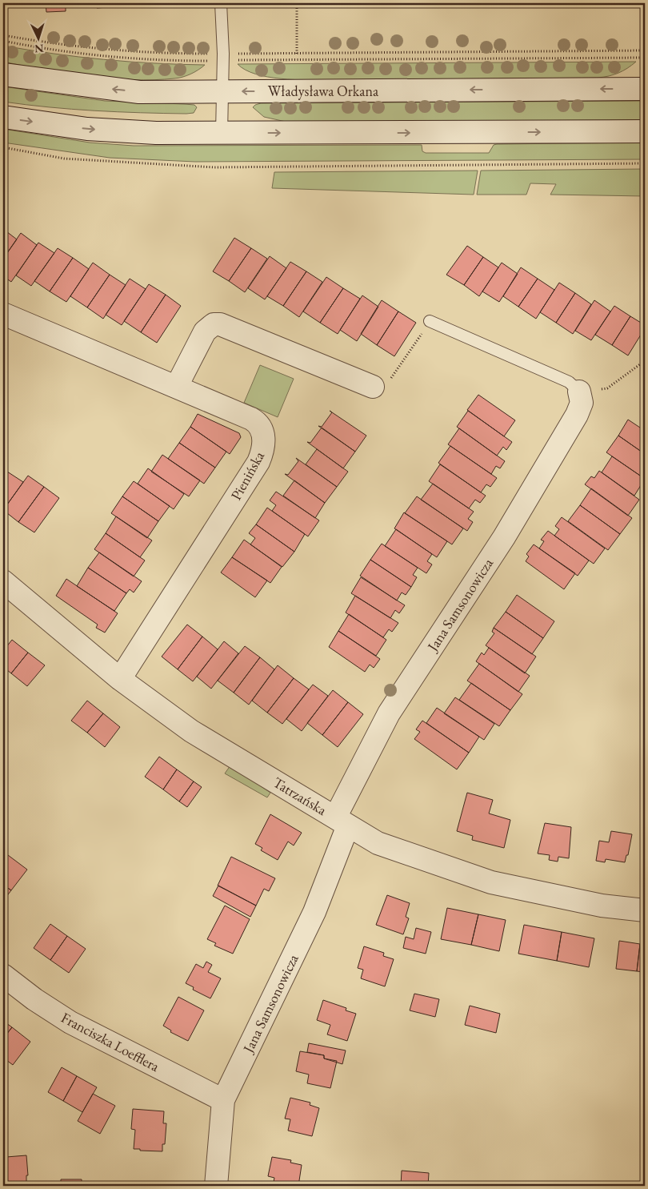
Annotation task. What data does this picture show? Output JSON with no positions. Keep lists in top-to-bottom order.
{
  "streets": {
    "street": [
      "Władysława Orkana",
      "Pienińska",
      "Jana Samsonowicza",
      "Tatrzańska",
      "Franciszka Loefflera"
    ]
  },
  "crossings": [
    ["Pienińska", "Tatrzańska"],
    ["Jana Samsonowicza", "Tatrzańska"],
    ["Jana Samsonowicza", "Franciszka Loefflera"]
  ],
  "north": "bottom"
}
